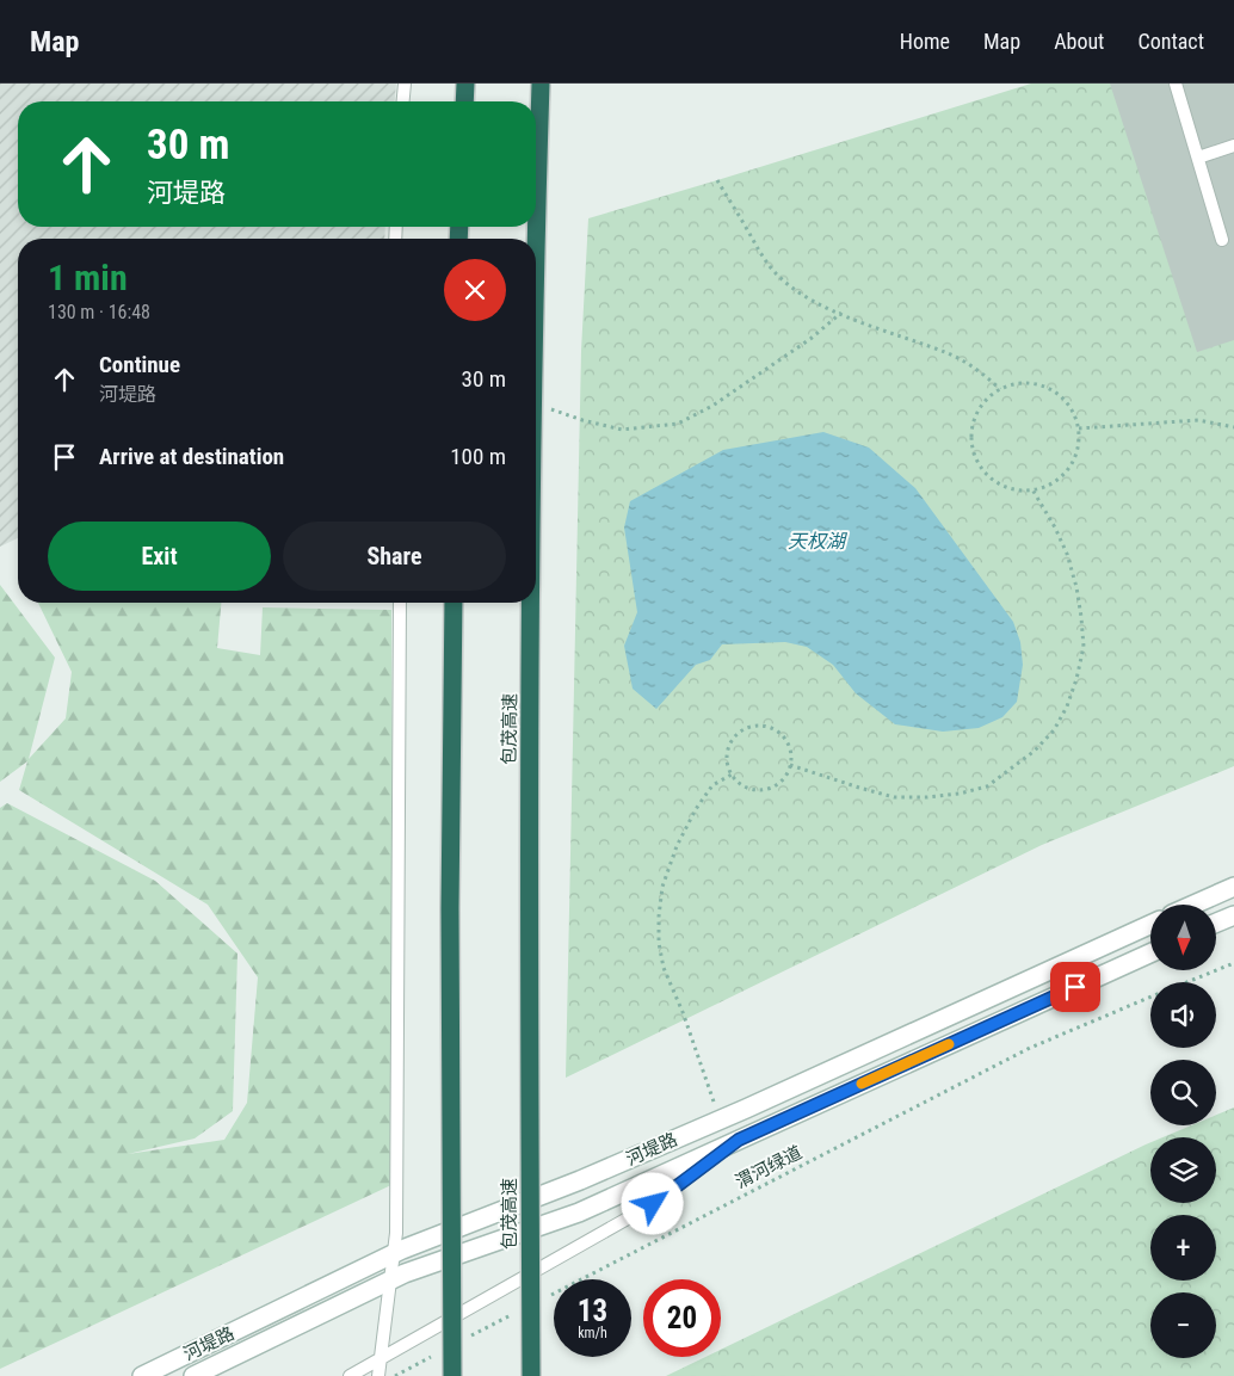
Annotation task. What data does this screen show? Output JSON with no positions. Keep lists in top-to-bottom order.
{
  "streets": {
    "highway": ["包茂高速"],
    "main road": ["河堤路"],
    "path": ["渭河绿道"]
  },
  "water": ["天权湖"],
  "north": "bottom",
  "page": {
    "header": "Map",
    "nav": [
      "Home",
      "Map",
      "About",
      "Contact"
    ],
    "turn": ["30 m", "河堤路"],
    "heading": ["1 min", "130 m · 16:48"],
    "list": [
      {
        "name": "Continue",
        "note": "河堤路",
        "value": "30 m"
      },
      {
        "name": "Arrive at destination",
        "value": "100 m"
      }
    ],
    "buttons": ["Exit", "Share"],
    "map_buttons": ["+", "−"],
    "speed": "13 km/h",
    "limit": "20"
  }
}
